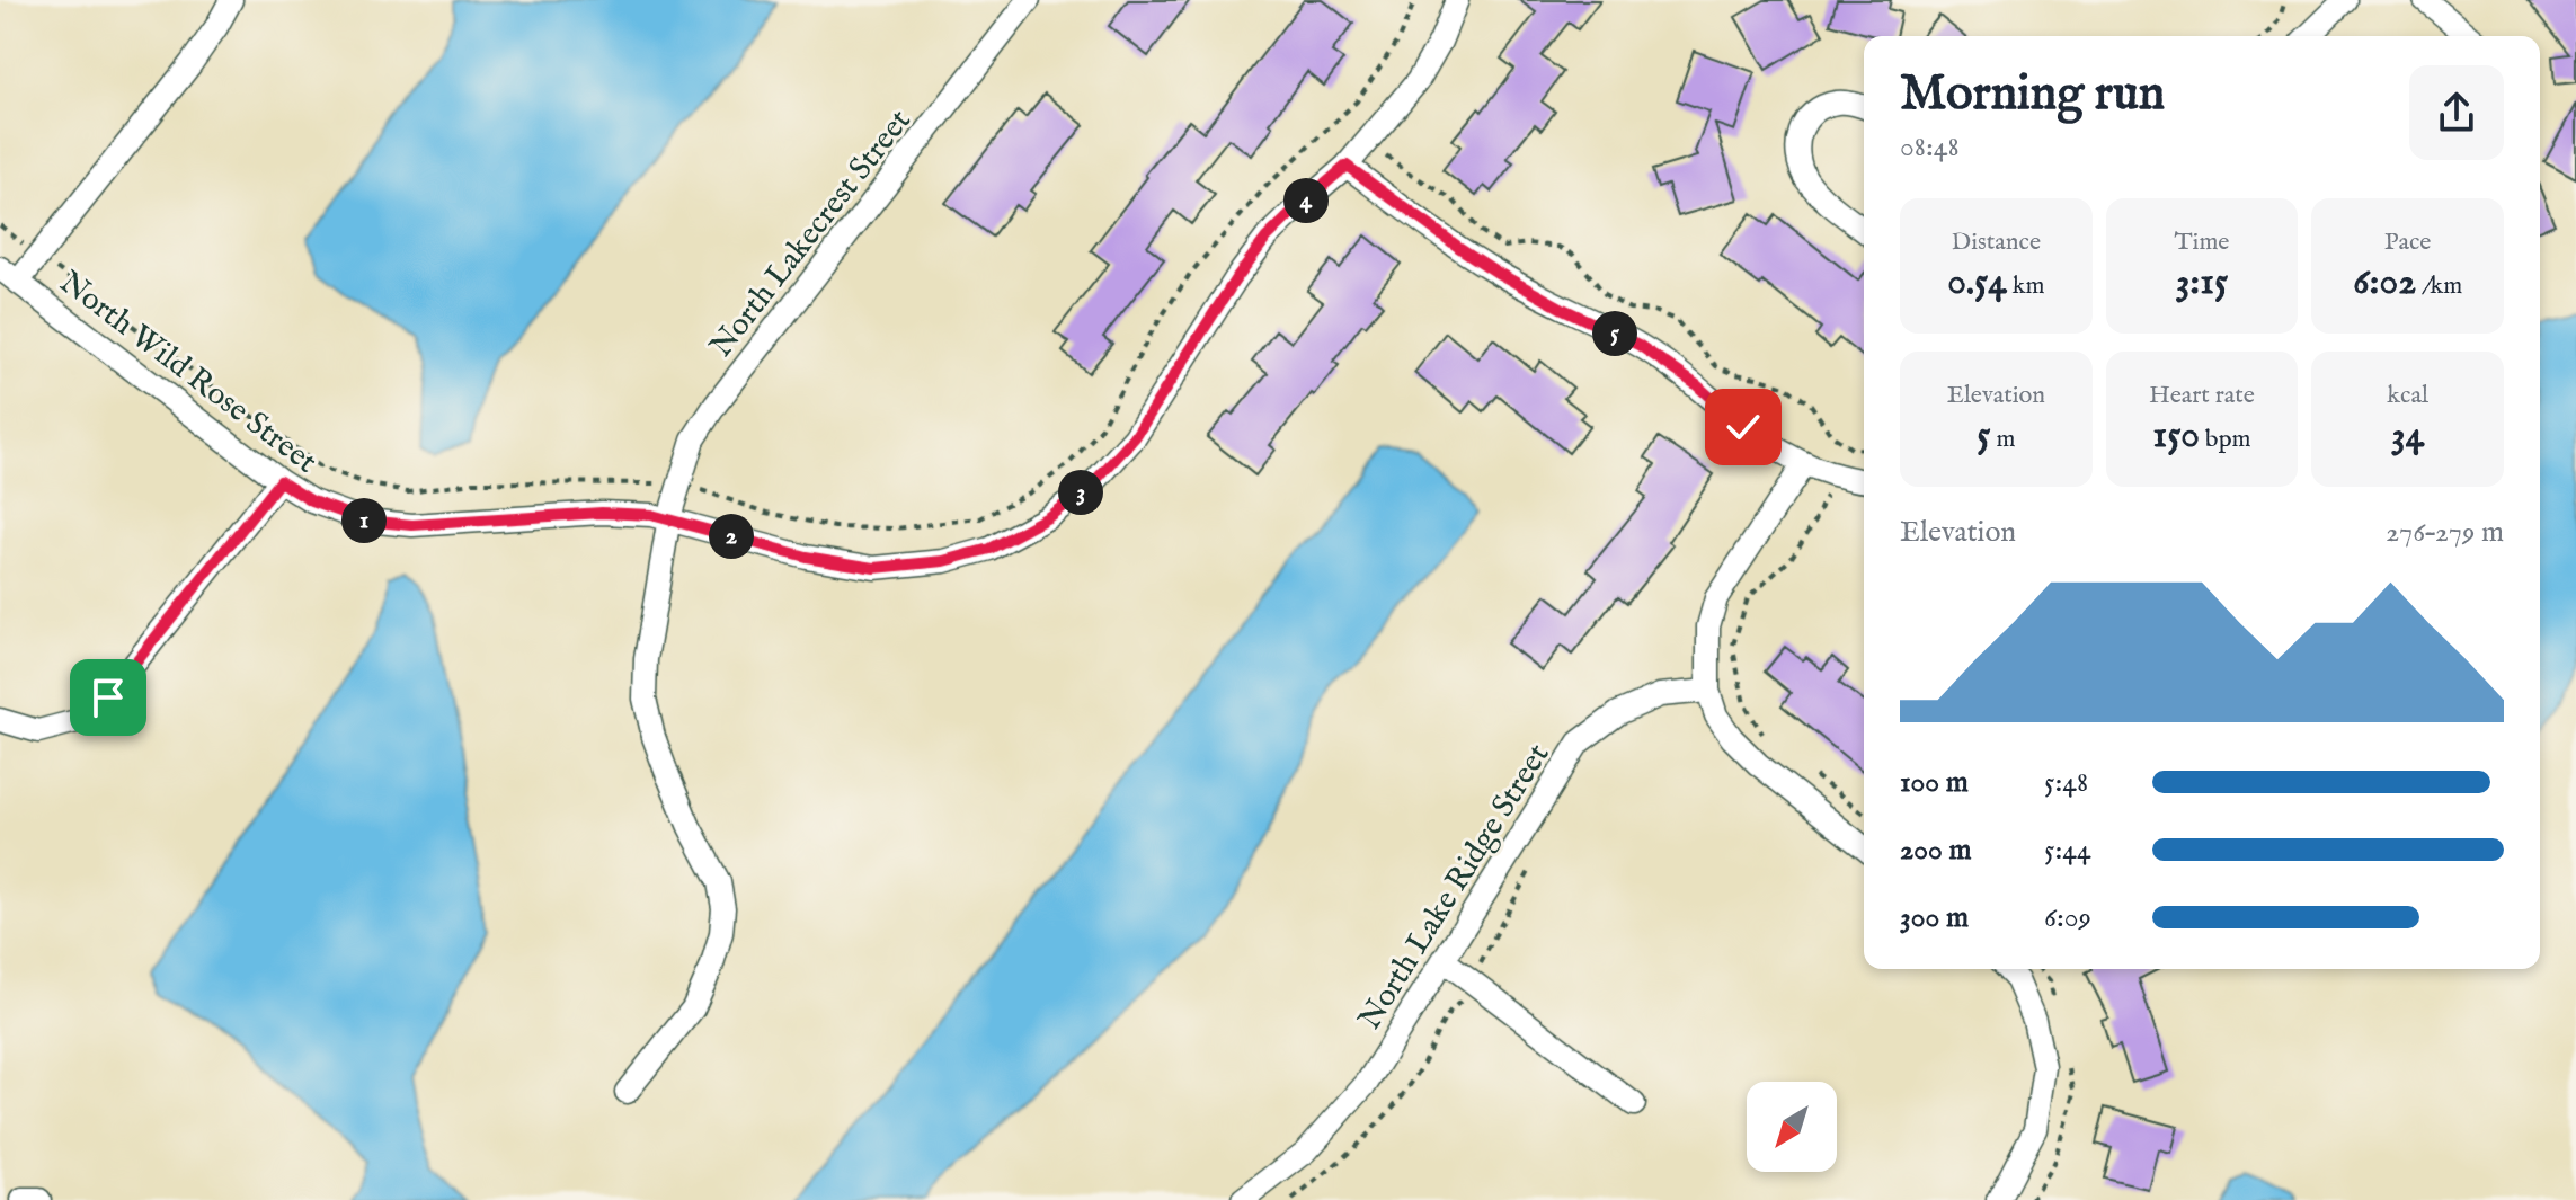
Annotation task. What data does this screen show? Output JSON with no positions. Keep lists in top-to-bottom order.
{
  "streets": {
    "street": ["North Lakecrest Street", "North Wild Rose Street", "North Lake Ridge Street"]
  },
  "crossings": [
    ["North Lakecrest Street", "North Wild Rose Street"]
  ],
  "north": "bottom left",
  "page": {
    "heading": ["Morning run", "08:48"],
    "pins": [
      "4",
      "5",
      "3",
      "1",
      "2"
    ],
    "stats": [
      ["Distance", "0.54 km"],
      ["Time", "3:15"],
      ["Pace", "6:02 /km"],
      ["Elevation", "5 m"],
      ["Heart rate", "150 bpm"],
      ["kcal", "34"]
    ],
    "chart": ["Elevation", "276–279 m"],
    "list": [
      {
        "name": "100 m",
        "note": "5:48"
      },
      {
        "name": "200 m",
        "note": "5:44"
      },
      {
        "name": "300 m",
        "note": "6:09"
      }
    ]
  }
}
